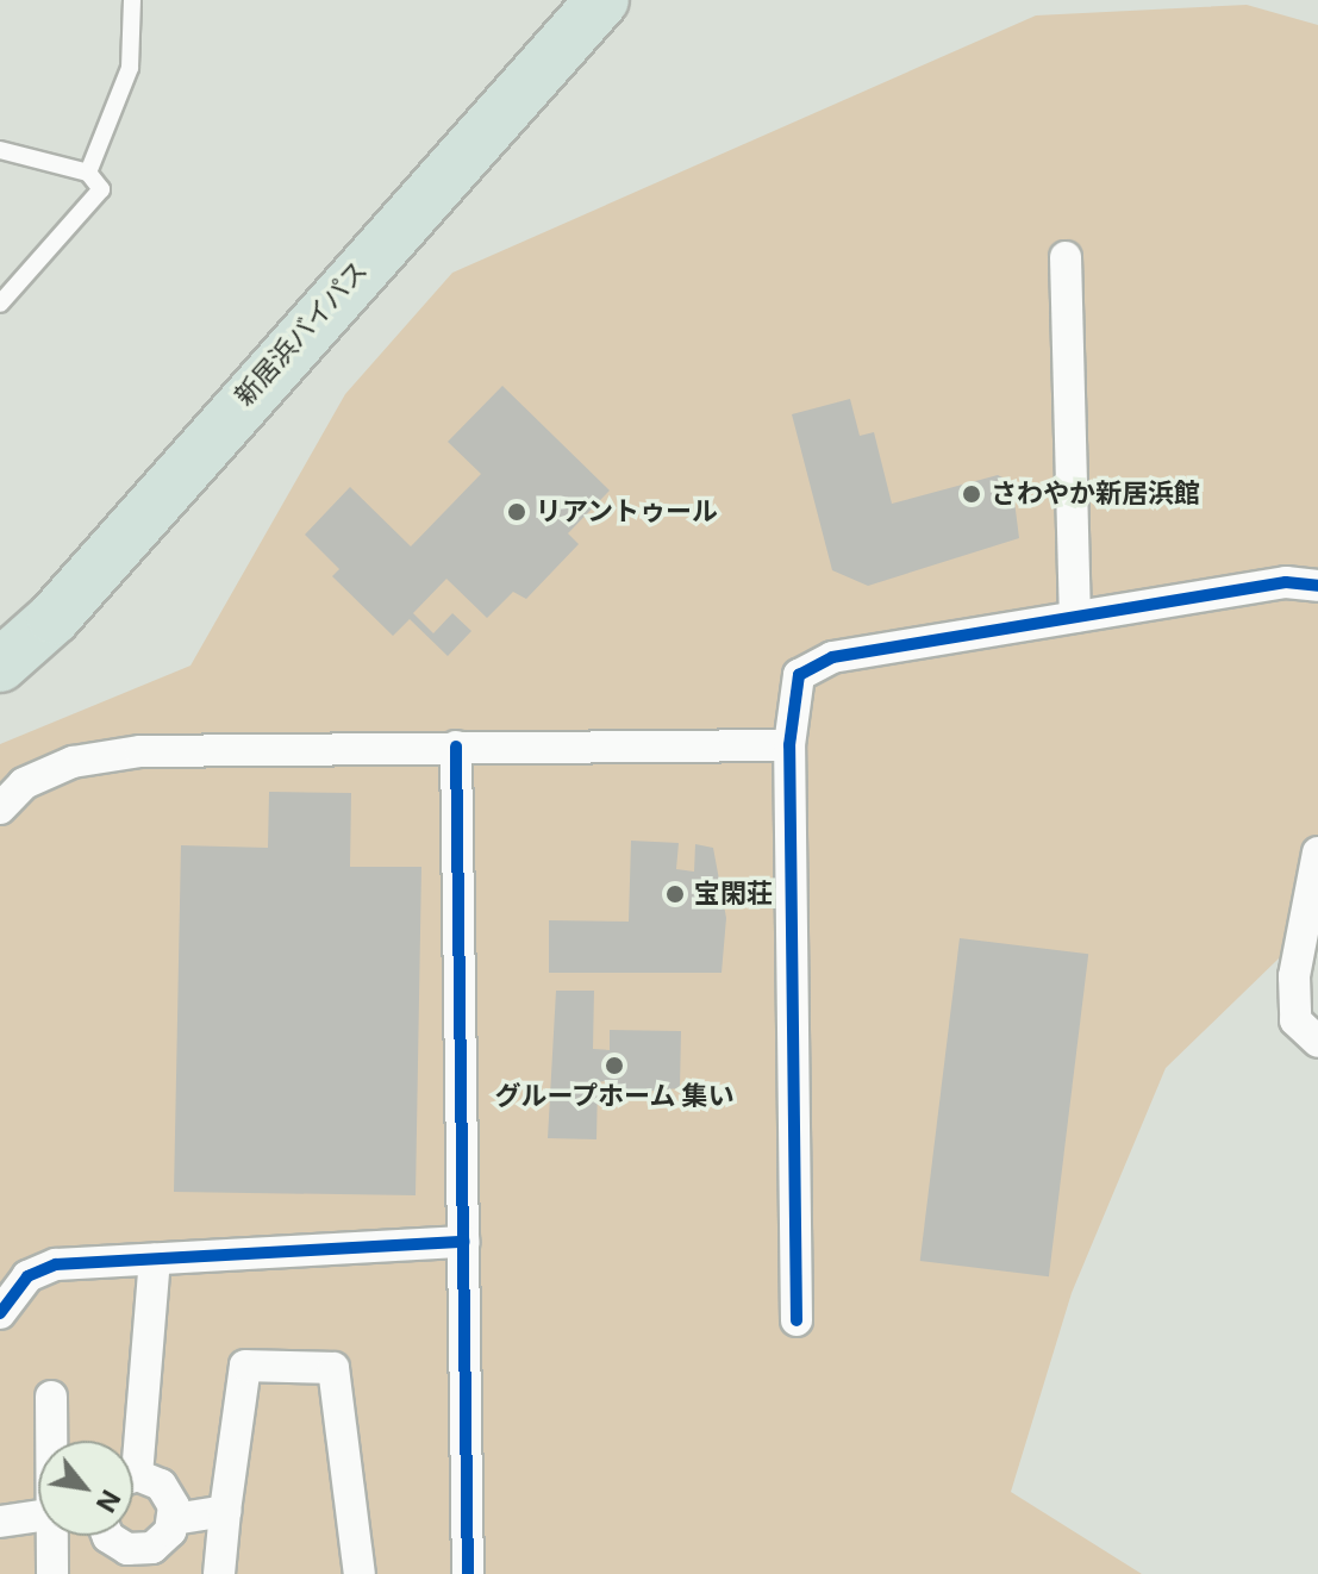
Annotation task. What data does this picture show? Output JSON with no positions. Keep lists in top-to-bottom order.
{
  "streets": {
    "highway": ["新居浜バイパス"]
  },
  "places": [
    "さわやか新居浜館",
    "リアントゥール",
    "宝閑荘",
    "グループホーム 集い"
  ],
  "north": "bottom right"
}
